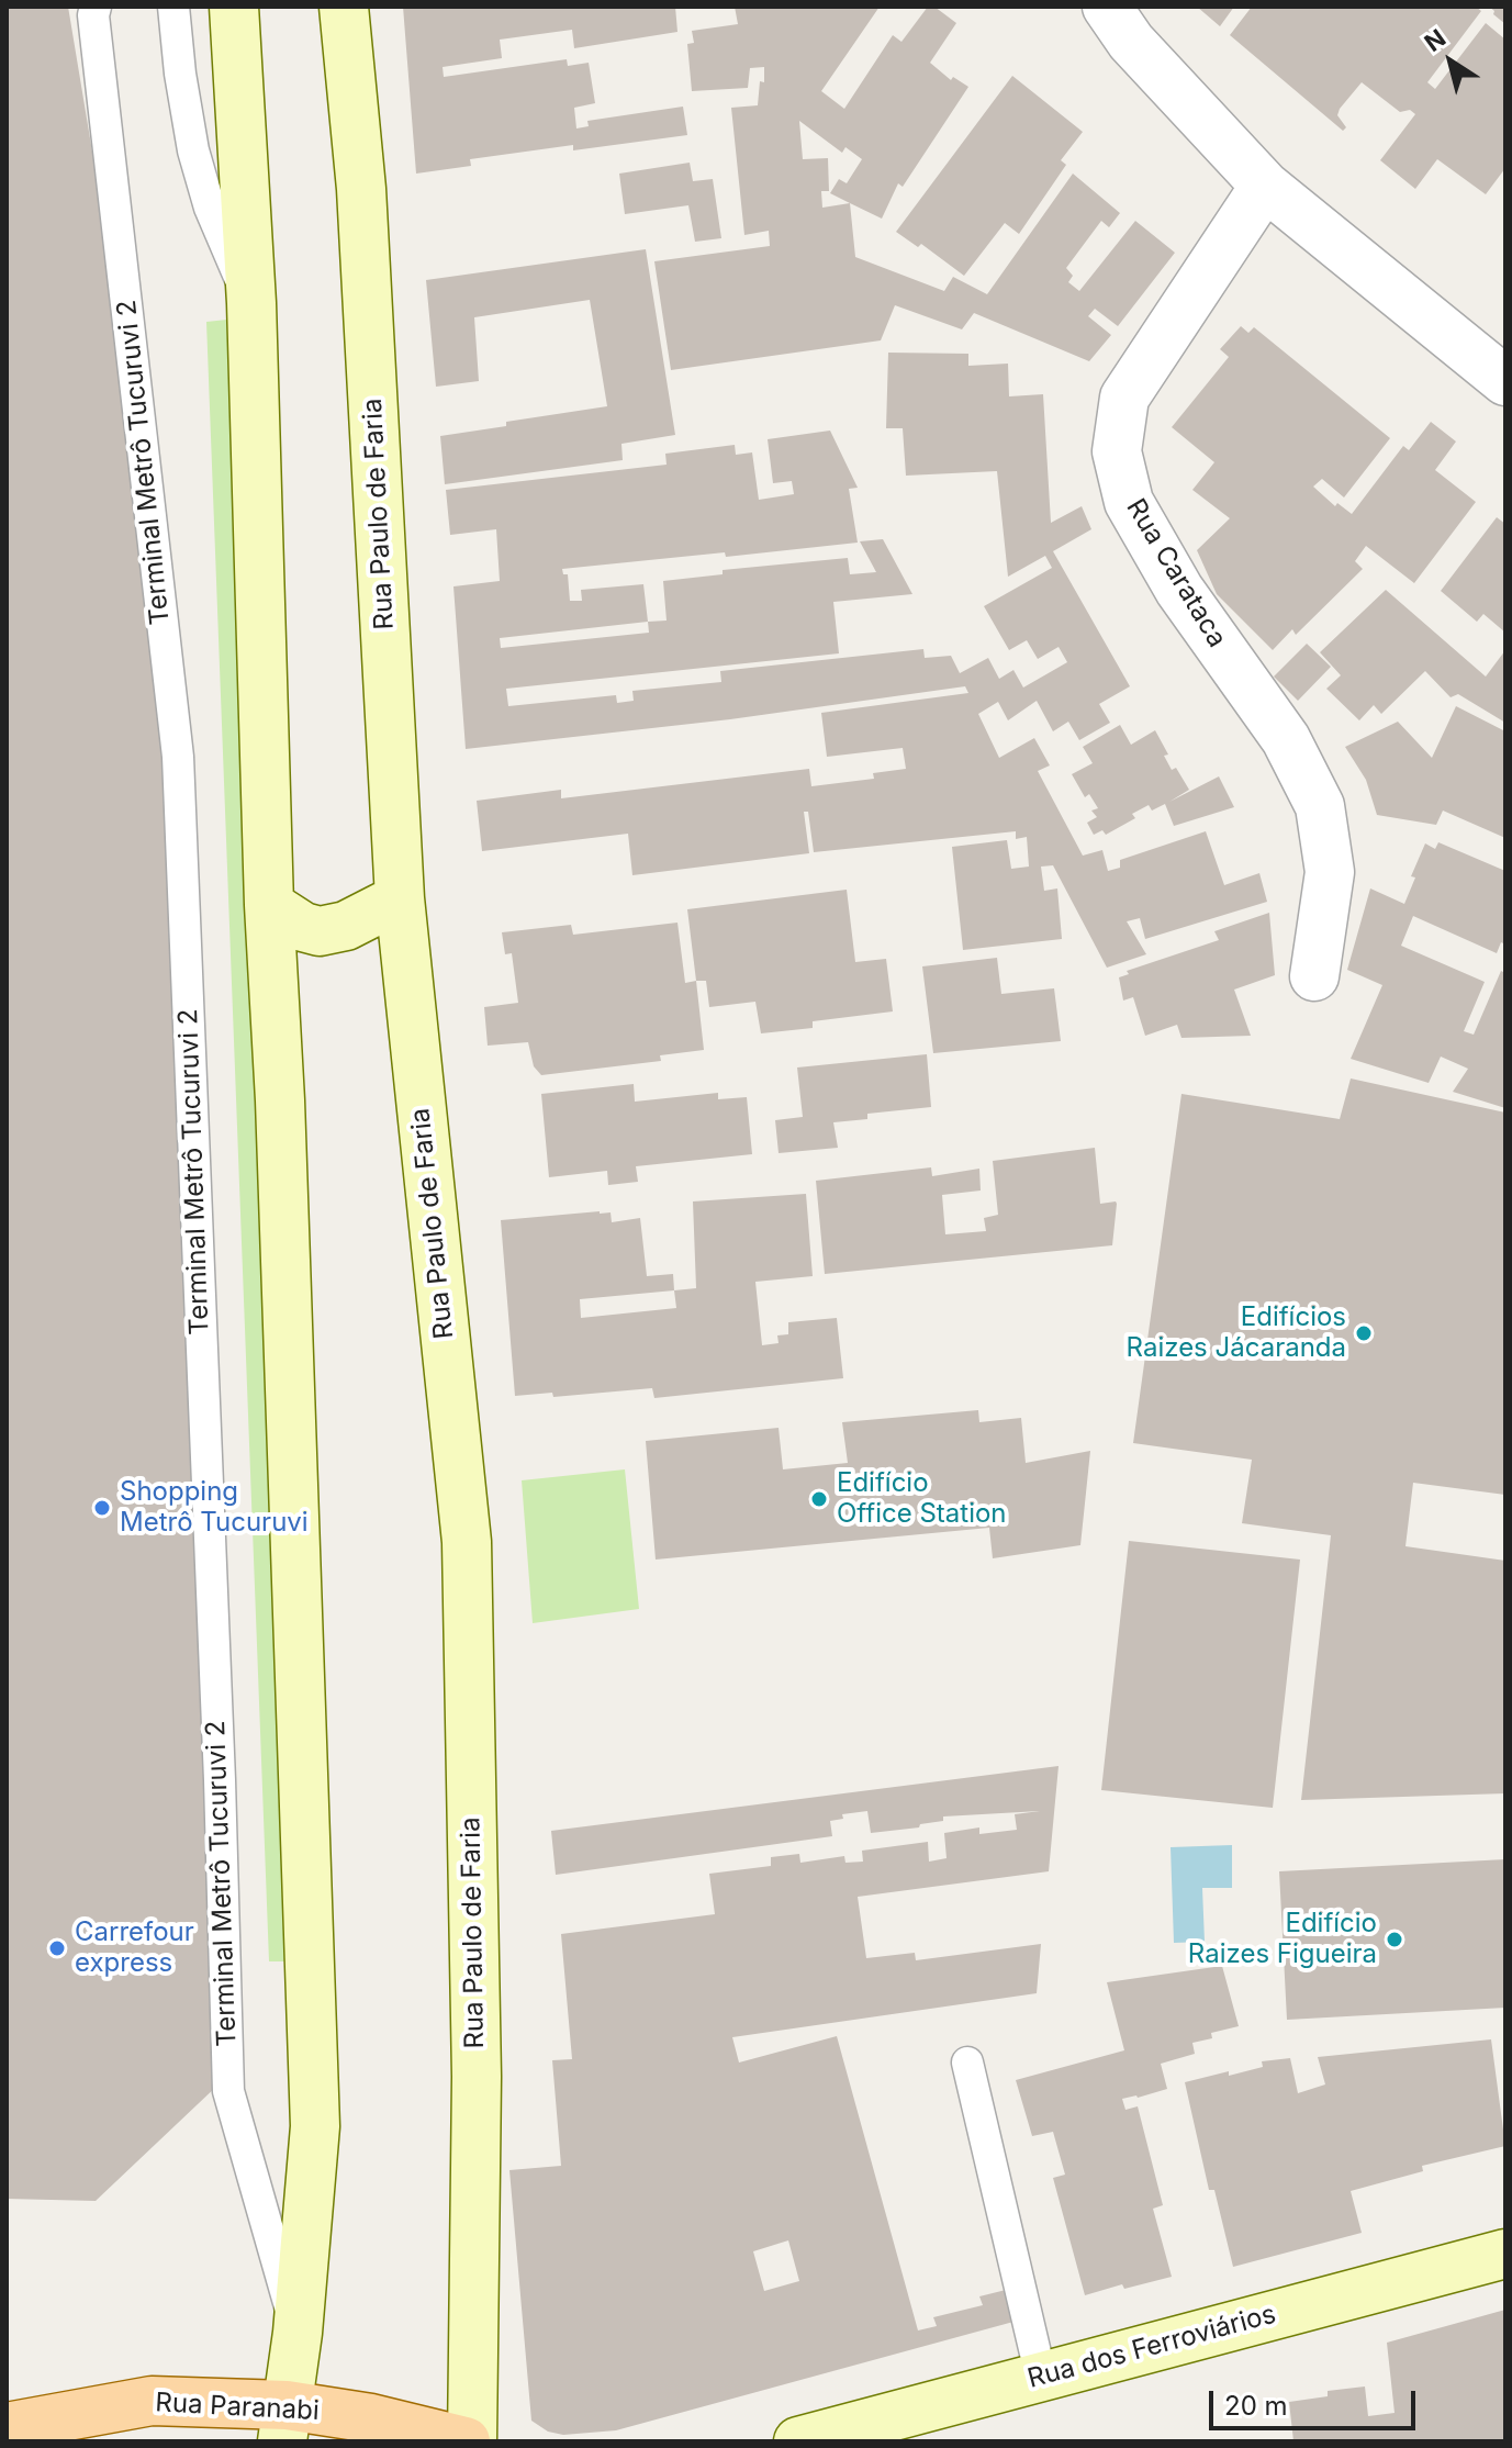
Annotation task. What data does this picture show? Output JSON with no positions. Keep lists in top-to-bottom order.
{
  "streets": {
    "main road": ["Rua Paranabi"],
    "street": ["Rua Paulo de Faria", "Rua Carataca", "Rua dos Ferroviários"],
    "lane": ["Terminal Metrô Tucuruvi 2"]
  },
  "crossings": [
    ["Rua Paulo de Faria", "Rua Paranabi"]
  ],
  "places": [
    "Edifícios Raizes Jácaranda",
    "Edifício Office Station",
    "Shopping Metrô Tucuruvi",
    "Edifício Raizes Figueira",
    "Carrefour express"
  ],
  "scale_bar": "20 m",
  "north": "top left"
}
